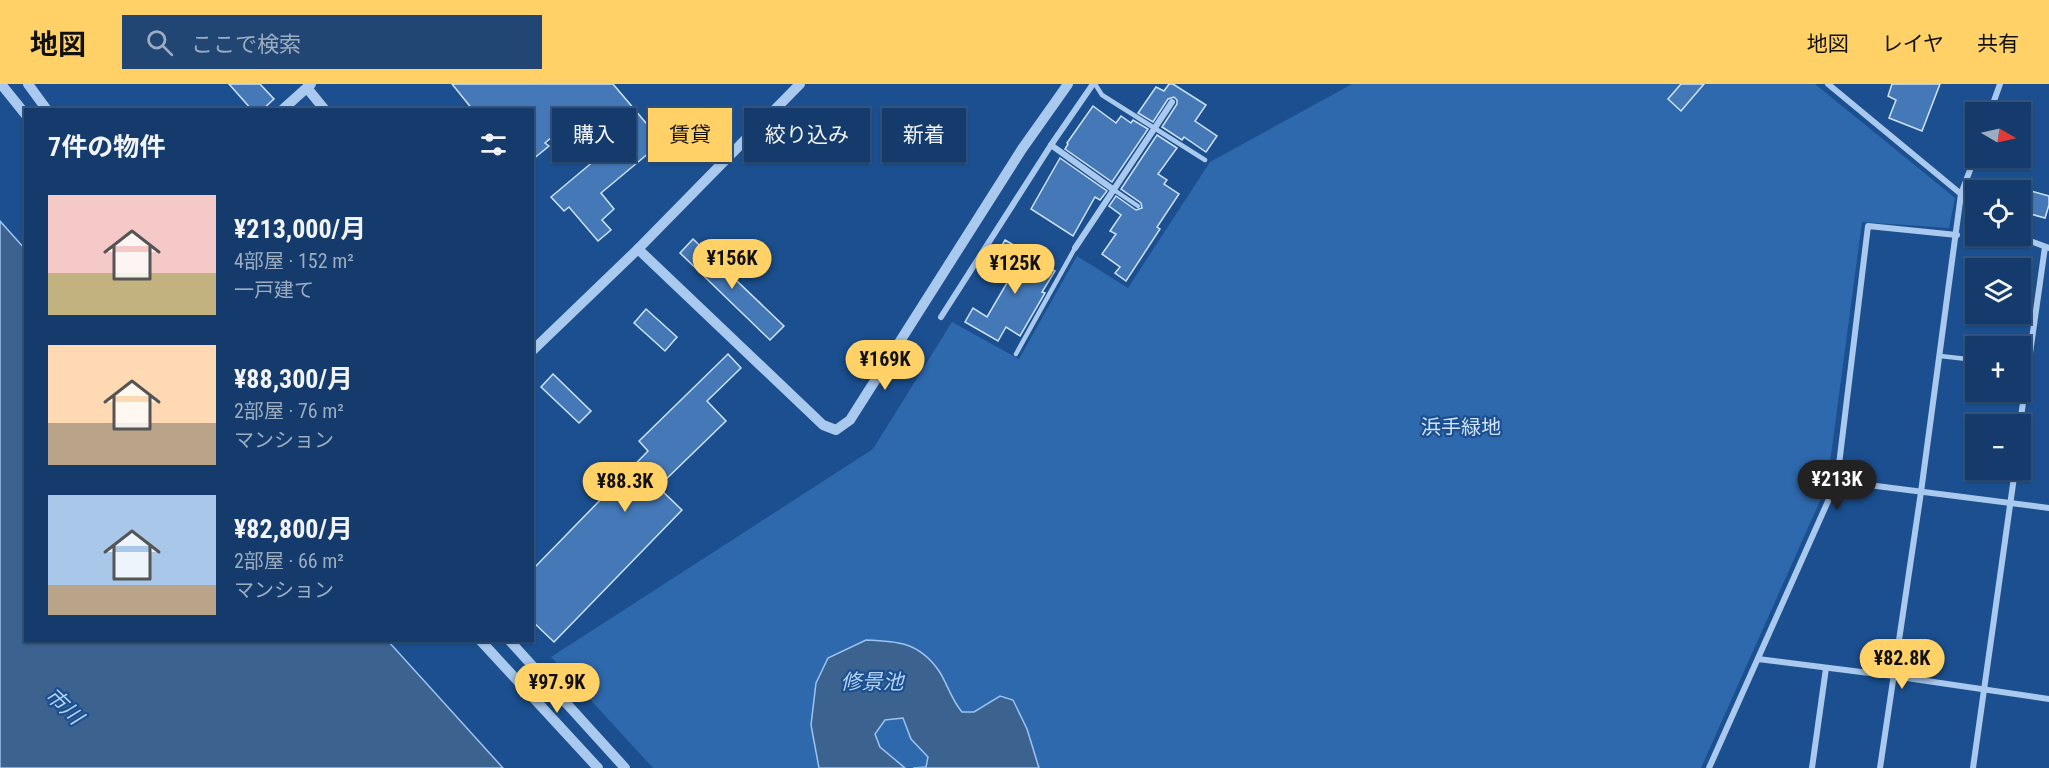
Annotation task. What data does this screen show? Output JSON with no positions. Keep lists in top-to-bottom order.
{
  "water": ["修景池", "市川"],
  "parks": ["浜手緑地"],
  "north": "right",
  "page": {
    "header": "地図",
    "search": "ここで検索",
    "nav": ["地図", "レイヤ", "共有"],
    "map_buttons": ["+", "−"],
    "chip": [
      "購入",
      "賃貸",
      "絞り込み",
      "新着"
    ],
    "heading": "7件の物件",
    "list": [
      {
        "name": "¥213,000/月",
        "note": "4部屋 · 152 m² · 一戸建て"
      },
      {
        "name": "¥88,300/月",
        "note": "2部屋 · 76 m² · マンション"
      },
      {
        "name": "¥82,800/月",
        "note": "2部屋 · 66 m² · マンション"
      }
    ],
    "price": [
      "¥156K",
      "¥125K",
      "¥169K",
      "¥213K",
      "¥88.3K",
      "¥82.8K",
      "¥97.9K"
    ]
  }
}
